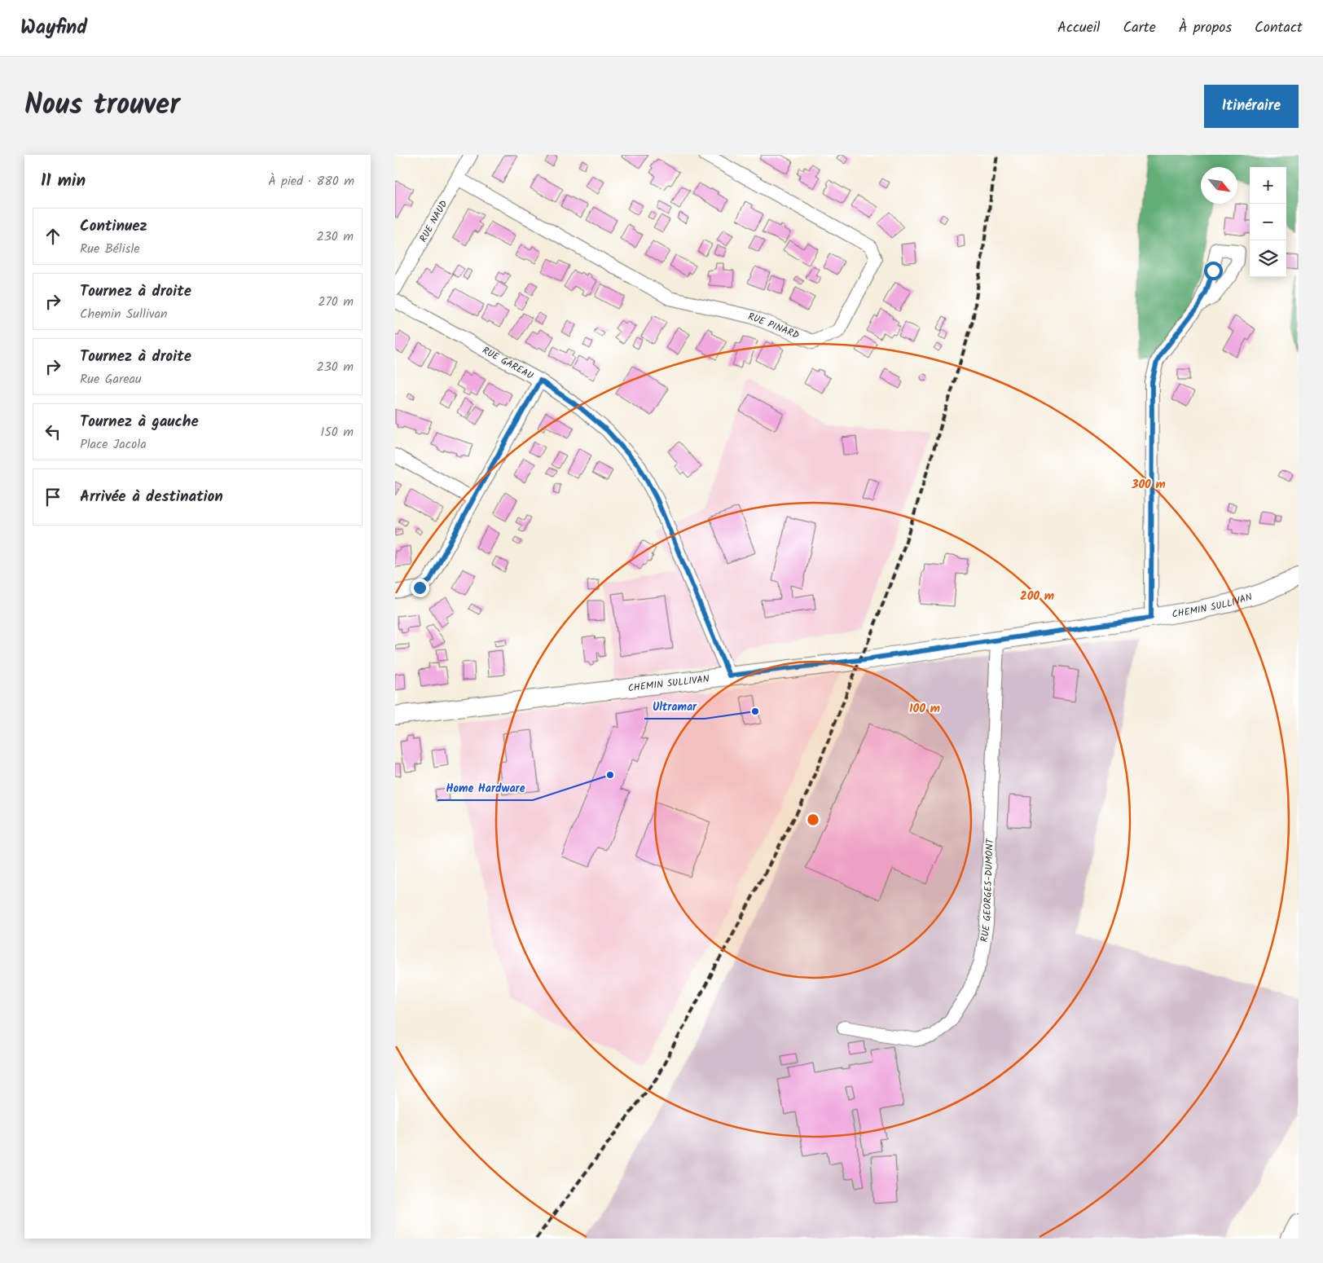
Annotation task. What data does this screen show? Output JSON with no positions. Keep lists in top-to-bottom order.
{
  "streets": {
    "main road": ["CHEMIN SULLIVAN"],
    "street": [
      "RUE NAUD",
      "RUE PINARD",
      "RUE GAREAU",
      "RUE GEORGES-DUMONT"
    ]
  },
  "crossings": [
    ["RUE NAUD", "RUE PINARD"],
    ["RUE GAREAU", "CHEMIN SULLIVAN"],
    ["CHEMIN SULLIVAN", "RUE GEORGES-DUMONT"]
  ],
  "places": ["Ultramar", "Home Hardware"],
  "north": "bottom right",
  "page": {
    "header": "Wayfind",
    "nav": [
      "Accueil",
      "Carte",
      "À propos",
      "Contact"
    ],
    "title": "Nous trouver",
    "buttons": "Itinéraire",
    "heading": ["11 min", "À pied · 880 m"],
    "map_buttons": ["+", "−"],
    "list": [
      ["Continuez", "Rue Bélisle", "230 m"],
      ["Tournez à droite", "Chemin Sullivan", "270 m"],
      ["Tournez à droite", "Rue Gareau", "230 m"],
      ["Tournez à gauche", "Place Jacola", "150 m"],
      "Arrivée à destination"
    ]
  },
  "rings": ["300 m", "200 m", "100 m"]
}
